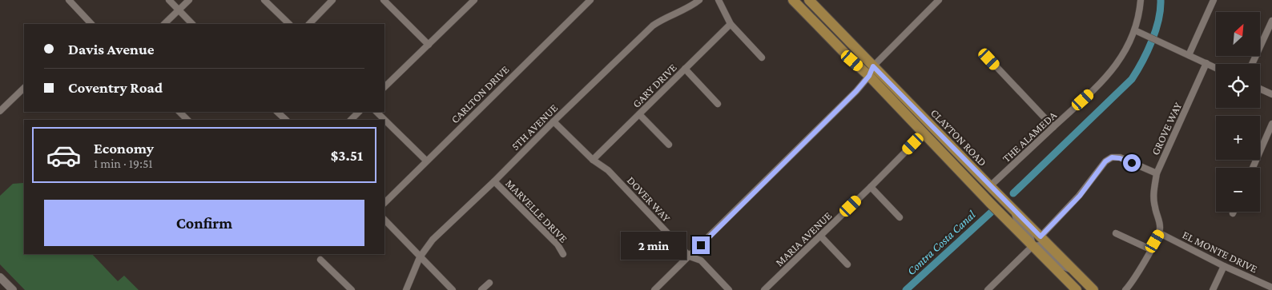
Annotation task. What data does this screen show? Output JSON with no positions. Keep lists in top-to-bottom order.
{
  "streets": {
    "main road": ["CLAYTON ROAD"],
    "street": [
      "GARY DRIVE",
      "CARLTON DRIVE",
      "5TH AVENUE",
      "GROVE WAY",
      "THE ALAMEDA",
      "DOVER WAY",
      "MARVELLE DRIVE",
      "MARIA AVENUE",
      "EL MONTE DRIVE"
    ]
  },
  "crossings": [
    ["GARY DRIVE", "DOVER WAY"],
    ["5TH AVENUE", "DOVER WAY"],
    ["5TH AVENUE", "MARVELLE DRIVE"],
    ["GROVE WAY", "EL MONTE DRIVE"],
    ["THE ALAMEDA", "CLAYTON ROAD"],
    ["CLAYTON ROAD", "MARIA AVENUE"]
  ],
  "water": ["Contra Costa Canal"],
  "north": "top right",
  "page": {
    "map_buttons": ["+", "−"],
    "banner": ["Davis Avenue", "Coventry Road"],
    "list": [
      {
        "name": "Economy",
        "note": "1 min · 19:51",
        "value": "$3.51"
      }
    ],
    "buttons": "Confirm",
    "bubble": "2 min"
  }
}
